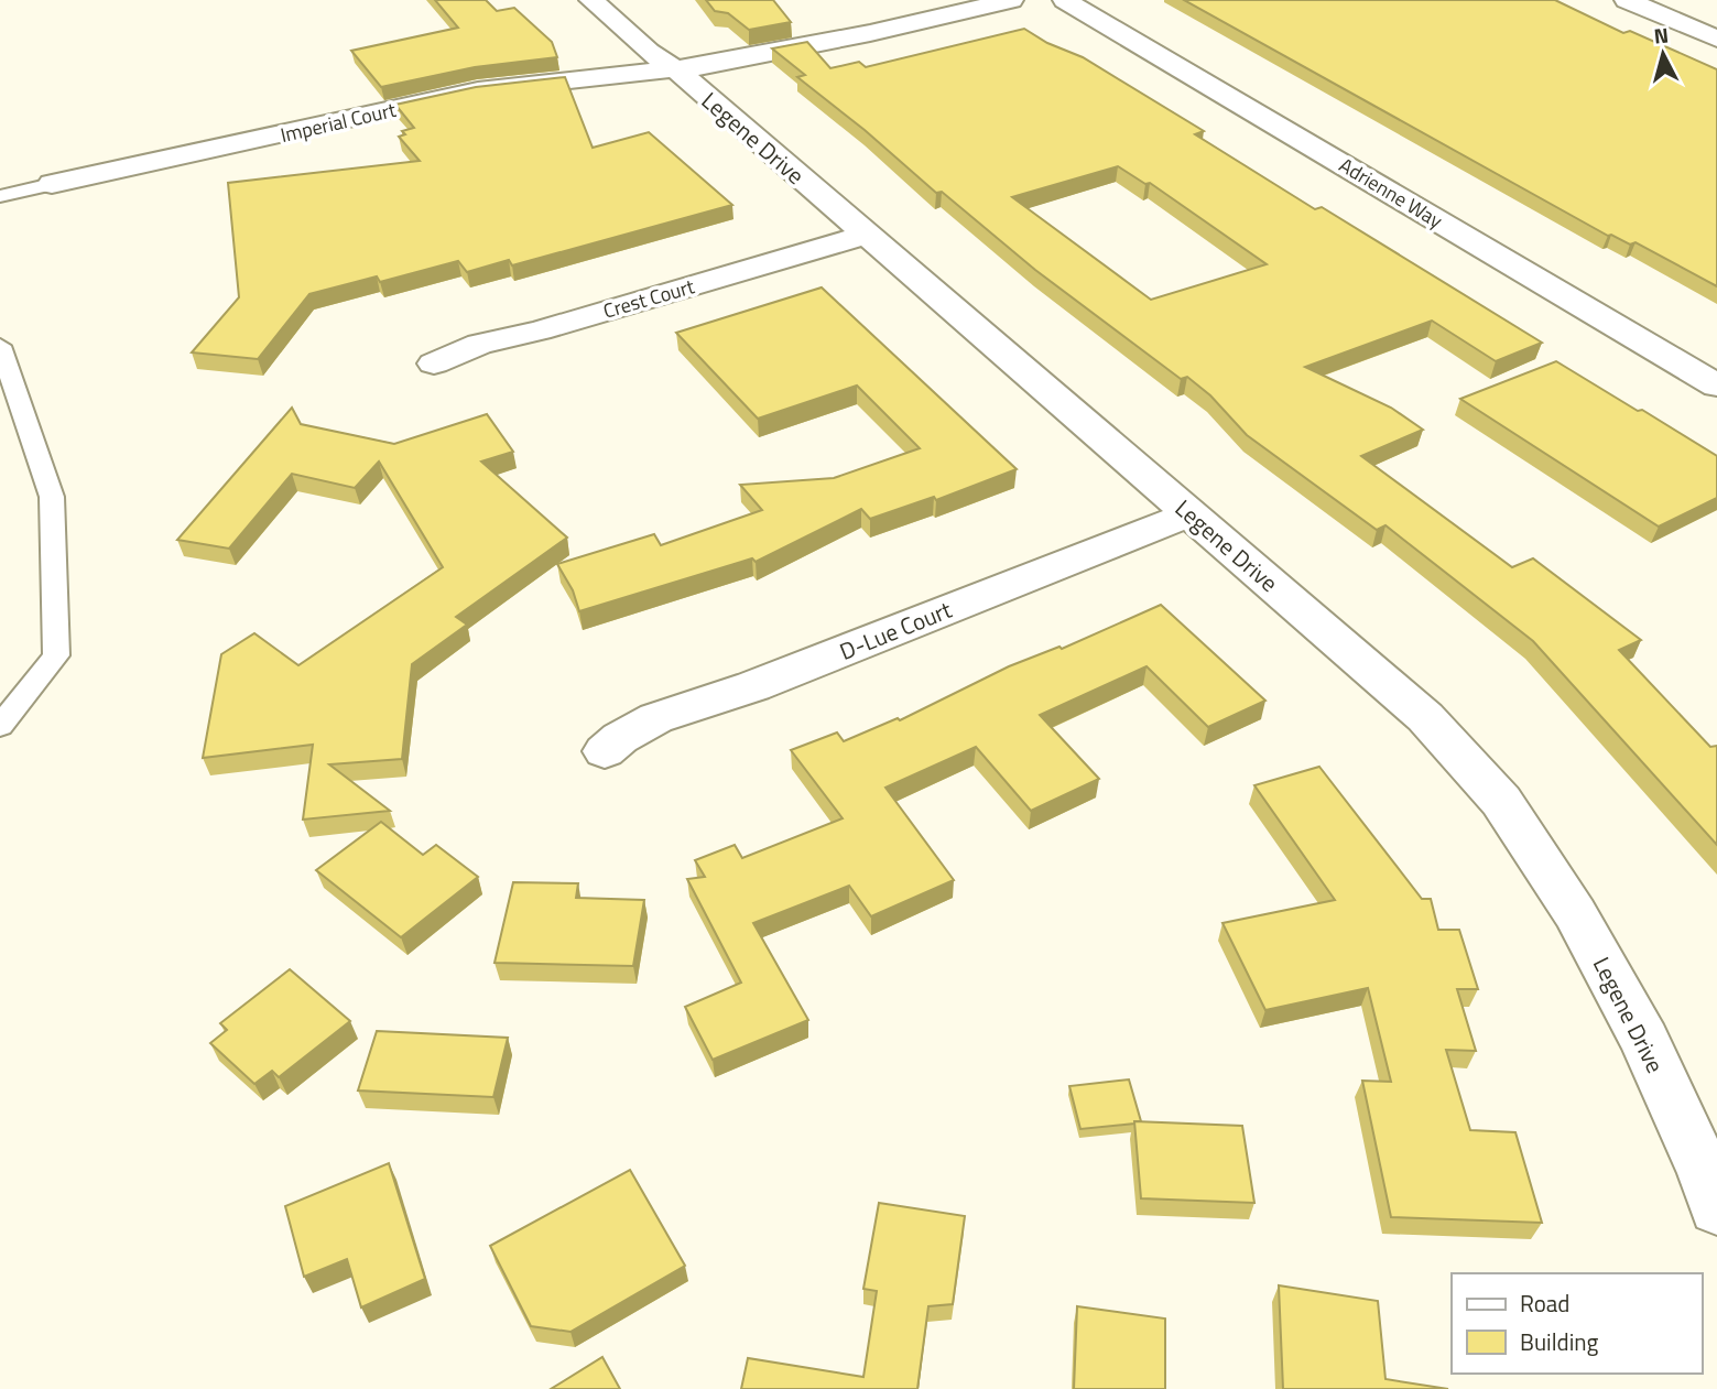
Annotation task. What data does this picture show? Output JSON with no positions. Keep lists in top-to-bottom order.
{
  "streets": {
    "street": [
      "Imperial Court",
      "Legene Drive",
      "Adrienne Way",
      "Crest Court",
      "D-Lue Court"
    ]
  },
  "crossings": [
    ["Imperial Court", "Legene Drive"],
    ["Legene Drive", "Crest Court"],
    ["Legene Drive", "D-Lue Court"]
  ],
  "legend": ["Road", "Building"],
  "north": "top"
}
